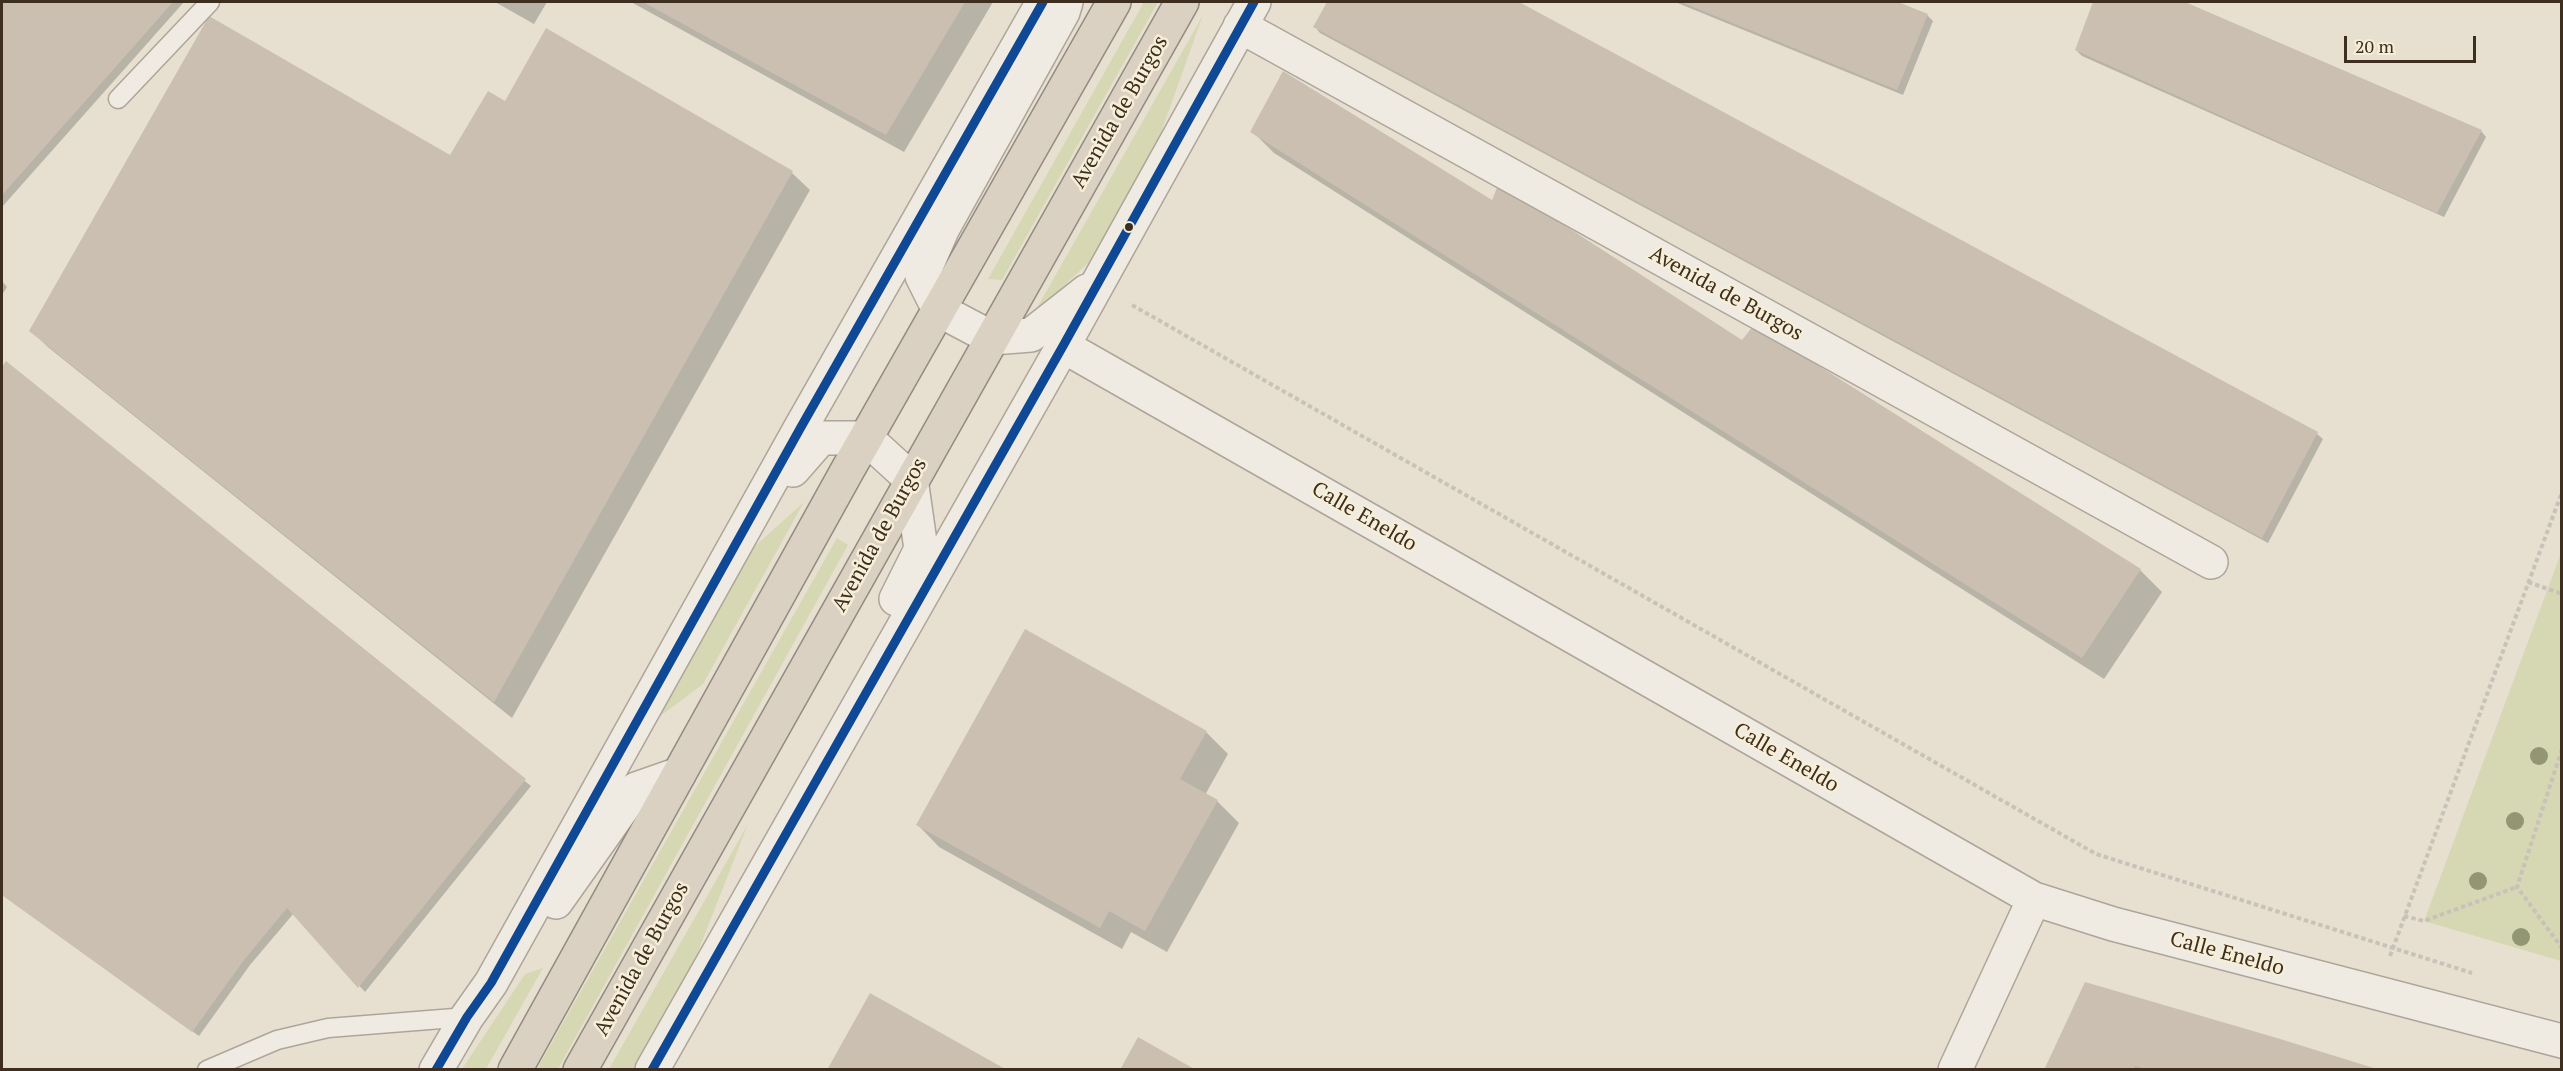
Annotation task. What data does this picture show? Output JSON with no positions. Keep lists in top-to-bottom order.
{
  "streets": {
    "highway": ["Avenida de Burgos"],
    "street": ["Calle Eneldo"]
  },
  "crossings": [
    ["Avenida de Burgos", "Calle Eneldo"]
  ],
  "scale_bar": "20 m"
}
